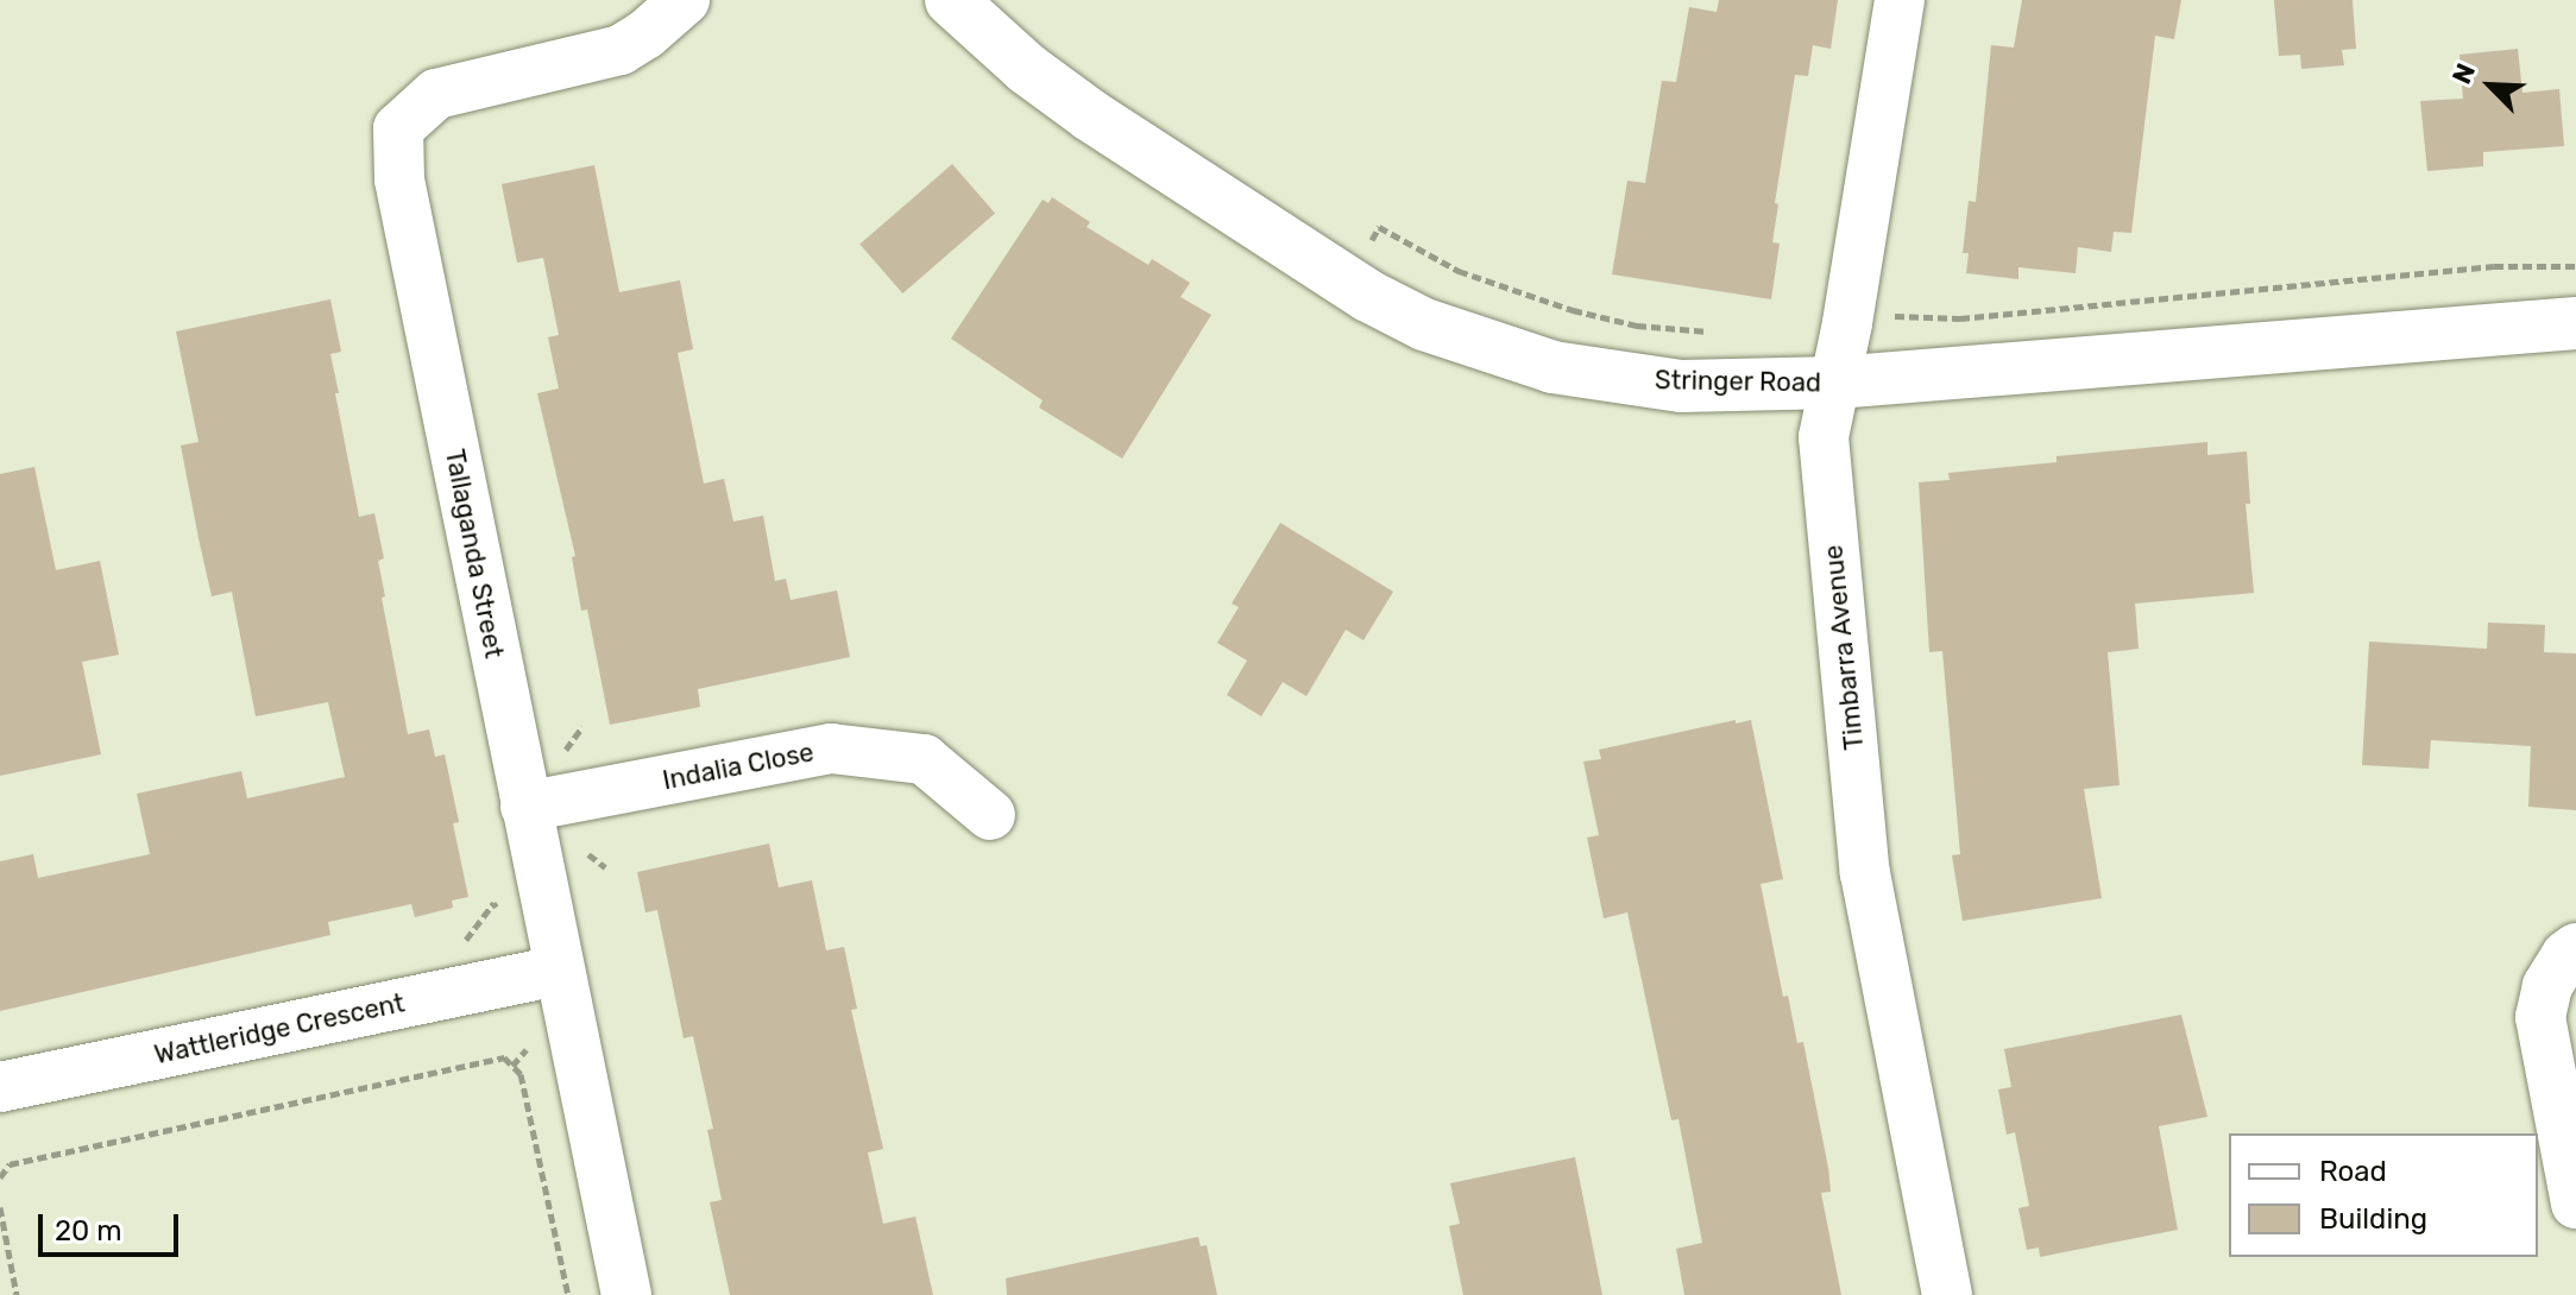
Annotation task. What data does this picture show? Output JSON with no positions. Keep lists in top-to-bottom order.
{
  "streets": {
    "street": [
      "Stringer Road",
      "Tallaganda Street",
      "Timbarra Avenue",
      "Indalia Close",
      "Wattleridge Crescent"
    ]
  },
  "crossings": [
    ["Stringer Road", "Timbarra Avenue"],
    ["Tallaganda Street", "Indalia Close"],
    ["Tallaganda Street", "Wattleridge Crescent"]
  ],
  "legend": ["Road", "Building"],
  "scale_bar": "20 m",
  "north": "top left"
}
